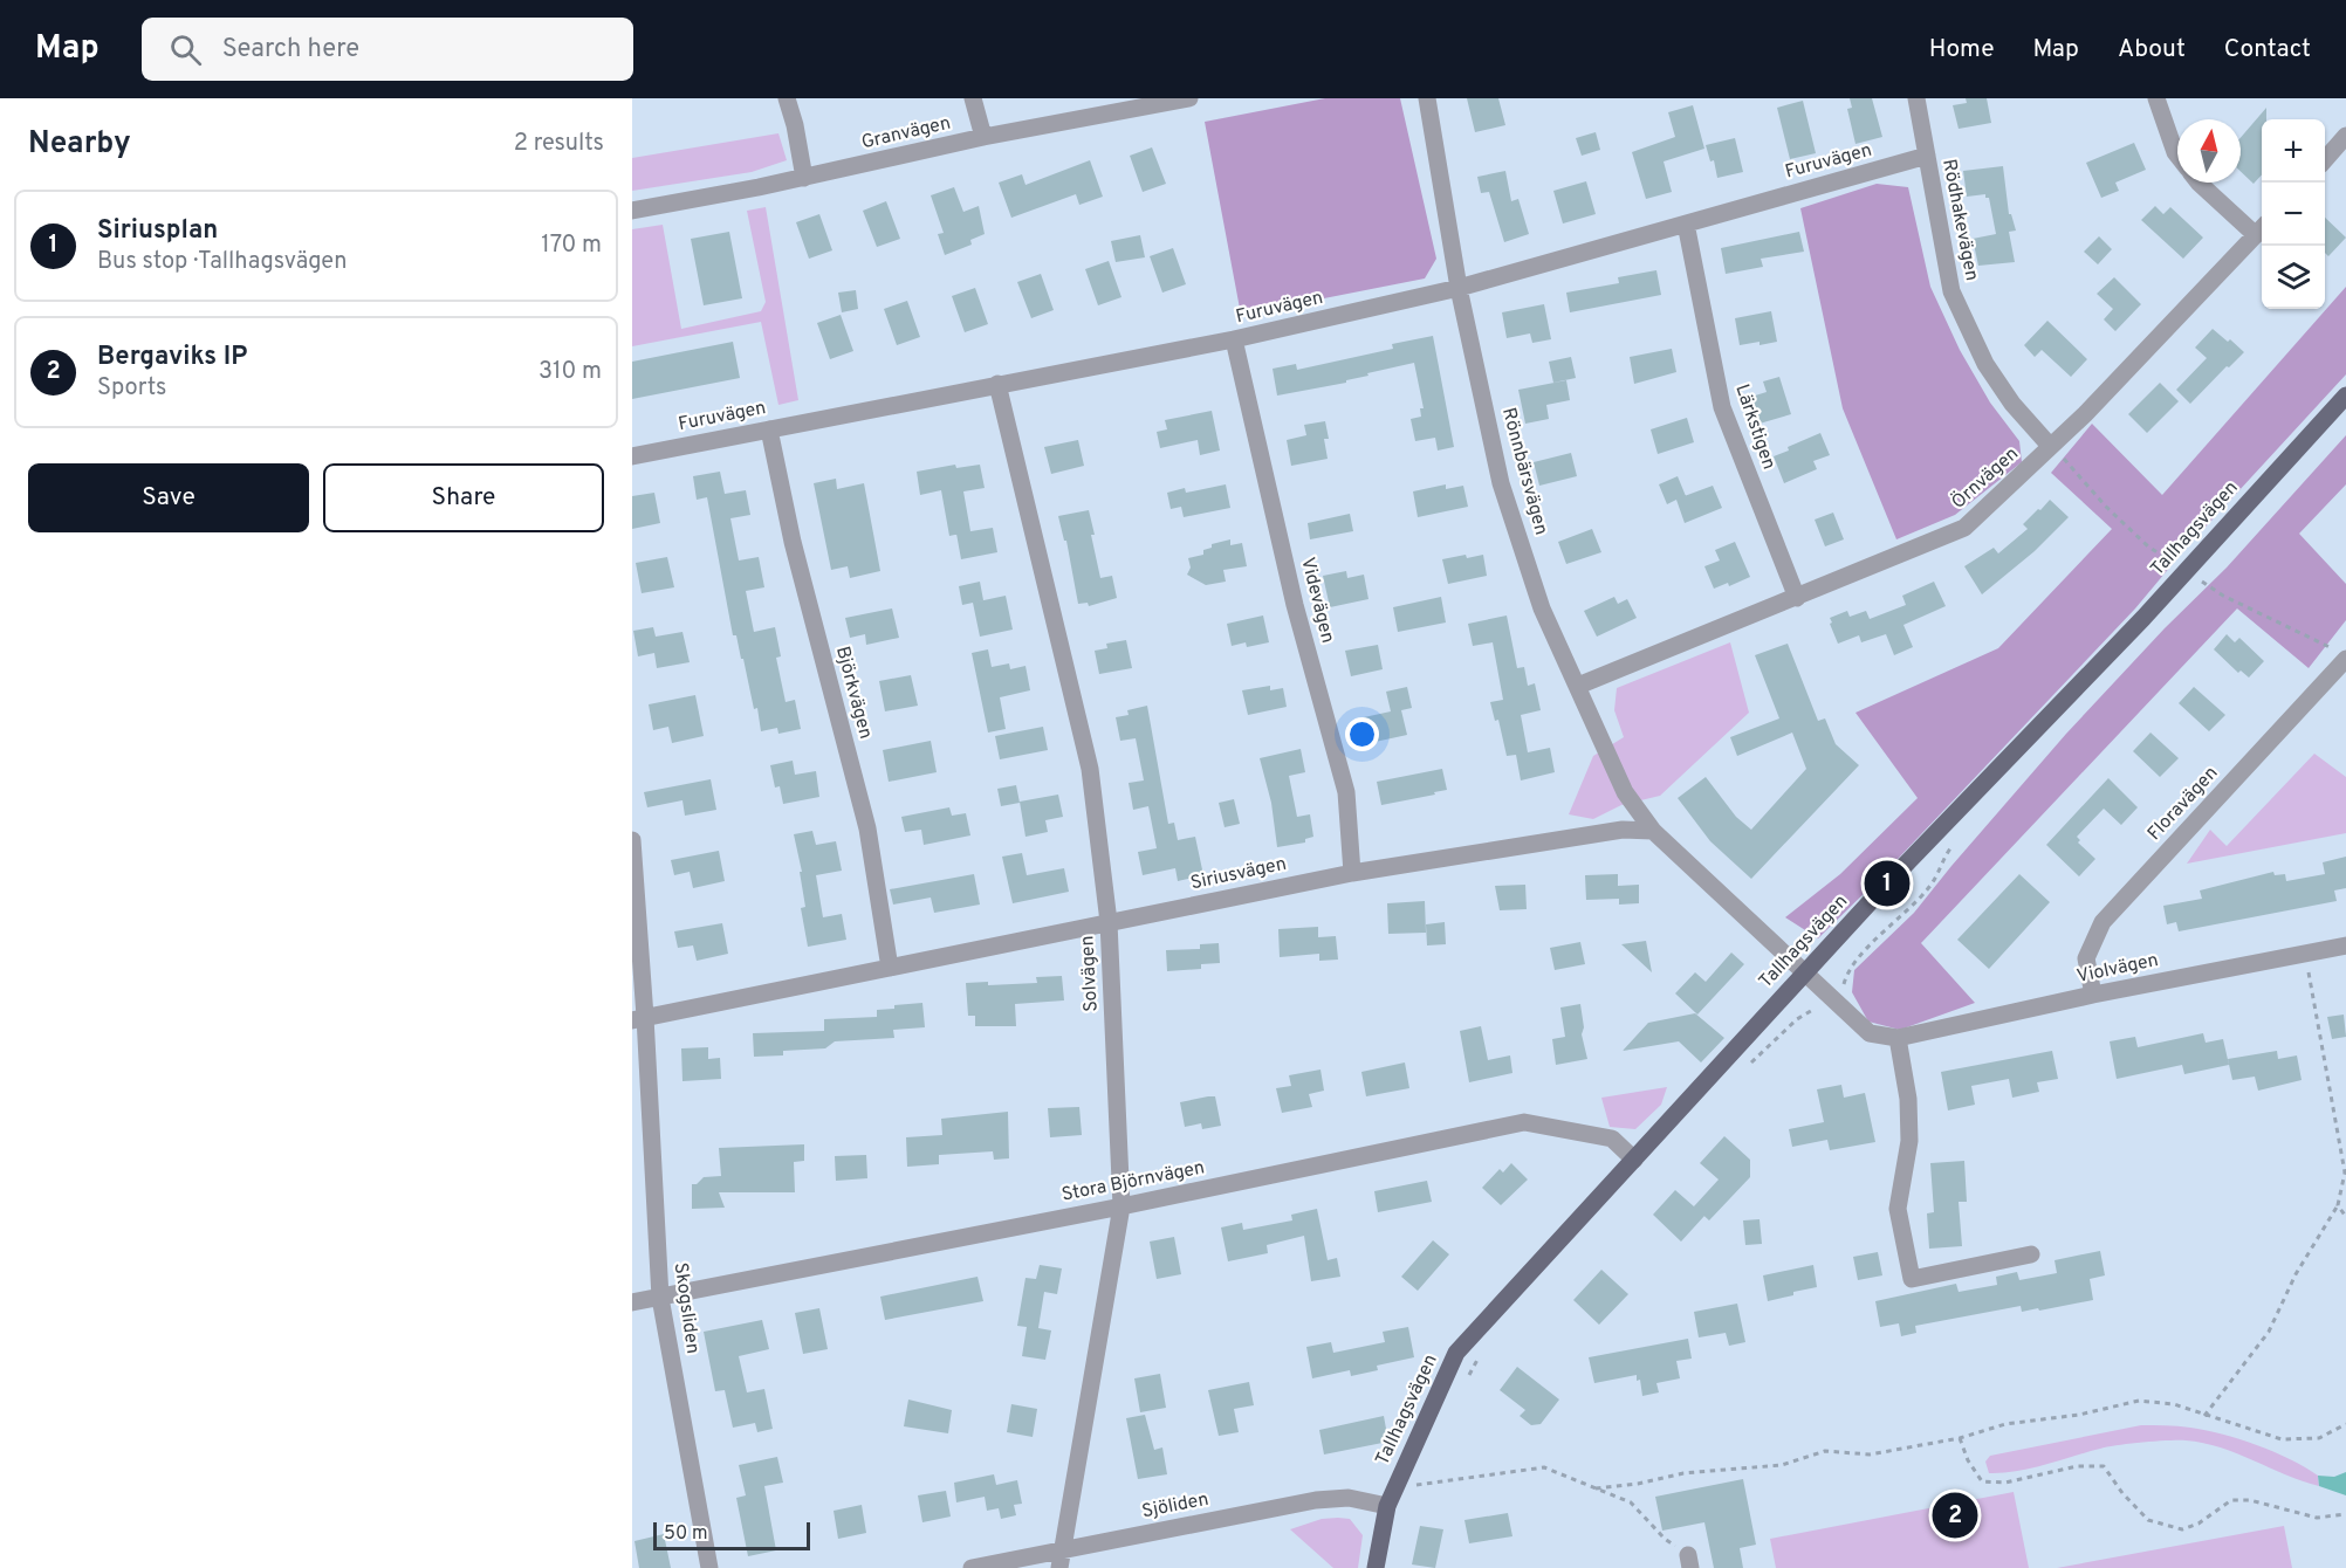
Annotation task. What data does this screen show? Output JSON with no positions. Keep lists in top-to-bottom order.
{
  "streets": {
    "main road": ["Tallhagsvägen"],
    "street": [
      "Granvägen",
      "Furuvägen",
      "Rödhakevägen",
      "Lärkstigen",
      "Rönnbärsvägen",
      "Örnvägen",
      "Videvägen",
      "Björkvägen",
      "Floravägen",
      "Siriusvägen",
      "Violvägen",
      "Solvägen",
      "Stora Björnvägen",
      "Skogsliden",
      "Sjöliden"
    ]
  },
  "crossings": [
    ["Furuvägen", "Rödhakevägen"],
    ["Furuvägen", "Lärkstigen"],
    ["Furuvägen", "Rönnbärsvägen"],
    ["Furuvägen", "Videvägen"],
    ["Furuvägen", "Björkvägen"],
    ["Furuvägen", "Solvägen"],
    ["Rödhakevägen", "Örnvägen"],
    ["Lärkstigen", "Örnvägen"],
    ["Rönnbärsvägen", "Örnvägen"],
    ["Rönnbärsvägen", "Siriusvägen"],
    ["Tallhagsvägen", "Violvägen"],
    ["Tallhagsvägen", "Stora Björnvägen"],
    ["Tallhagsvägen", "Sjöliden"],
    ["Videvägen", "Siriusvägen"],
    ["Björkvägen", "Siriusvägen"],
    ["Floravägen", "Violvägen"],
    ["Siriusvägen", "Solvägen"],
    ["Siriusvägen", "Skogsliden"],
    ["Solvägen", "Stora Björnvägen"],
    ["Solvägen", "Sjöliden"],
    ["Stora Björnvägen", "Skogsliden"]
  ],
  "scale_bar": "50 m",
  "north": "top",
  "page": {
    "header": "Map",
    "search": "Search here",
    "nav": [
      "Home",
      "Map",
      "About",
      "Contact"
    ],
    "heading": ["Nearby", "2 results"],
    "map_buttons": ["+", "−"],
    "list": [
      {
        "mark": "1",
        "name": "Siriusplan",
        "note": "Bus stop · Tallhagsvägen",
        "value": "170 m"
      },
      {
        "mark": "2",
        "name": "Bergaviks IP",
        "note": "Sports",
        "value": "310 m"
      }
    ],
    "buttons": ["Save", "Share"],
    "pins": ["1", "2"],
    "scale": "50 m"
  }
}
